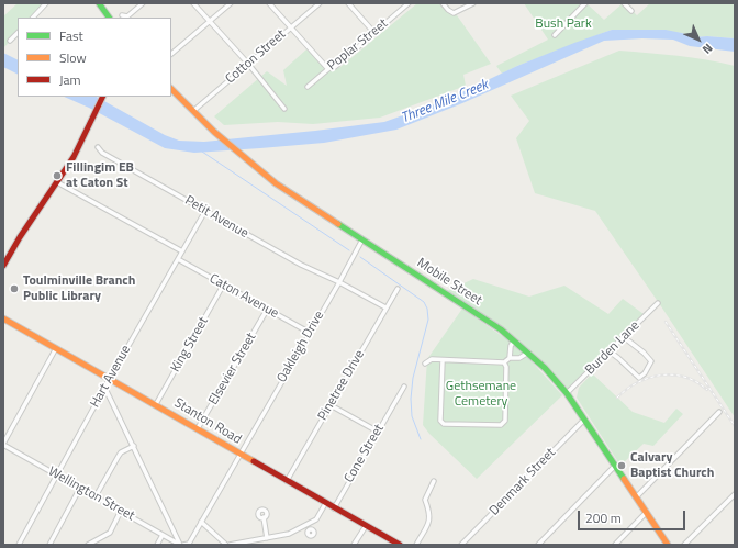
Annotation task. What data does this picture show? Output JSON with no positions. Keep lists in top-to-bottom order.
{
  "streets": {
    "street": [
      "Poplar Street",
      "Cotton Street",
      "Petit Avenue",
      "Mobile Street",
      "Caton Avenue",
      "King Street",
      "Oakleigh Drive",
      "Burden Lane",
      "Elsevier Street",
      "Hart Avenue",
      "Pinetree Drive",
      "Stanton Road",
      "Cone Street",
      "Denmark Street",
      "Wellington Street"
    ]
  },
  "crossings": [
    ["Cotton Street", "Mobile Street"],
    ["Petit Avenue", "Oakleigh Drive"],
    ["Petit Avenue", "Hart Avenue"],
    ["Petit Avenue", "Pinetree Drive"],
    ["Mobile Street", "Oakleigh Drive"],
    ["Mobile Street", "Burden Lane"],
    ["Mobile Street", "Denmark Street"],
    ["Caton Avenue", "King Street"],
    ["Caton Avenue", "Oakleigh Drive"],
    ["Caton Avenue", "Elsevier Street"],
    ["Caton Avenue", "Hart Avenue"],
    ["King Street", "Stanton Road"],
    ["Oakleigh Drive", "Stanton Road"],
    ["Oakleigh Drive", "Wellington Street"],
    ["Elsevier Street", "Stanton Road"],
    ["Hart Avenue", "Stanton Road"],
    ["Hart Avenue", "Wellington Street"],
    ["Pinetree Drive", "Stanton Road"],
    ["Stanton Road", "Cone Street"]
  ],
  "water": ["Three Mile Creek"],
  "parks": ["Bush Park", "Gethsemane Cemetery"],
  "places": ["Fillingim EB at Caton St", "Toulminville Branch Public Library", "Calvary Baptist Church"],
  "legend": ["Fast", "Slow", "Jam"],
  "scale_bar": "200 m",
  "north": "bottom right"
}
